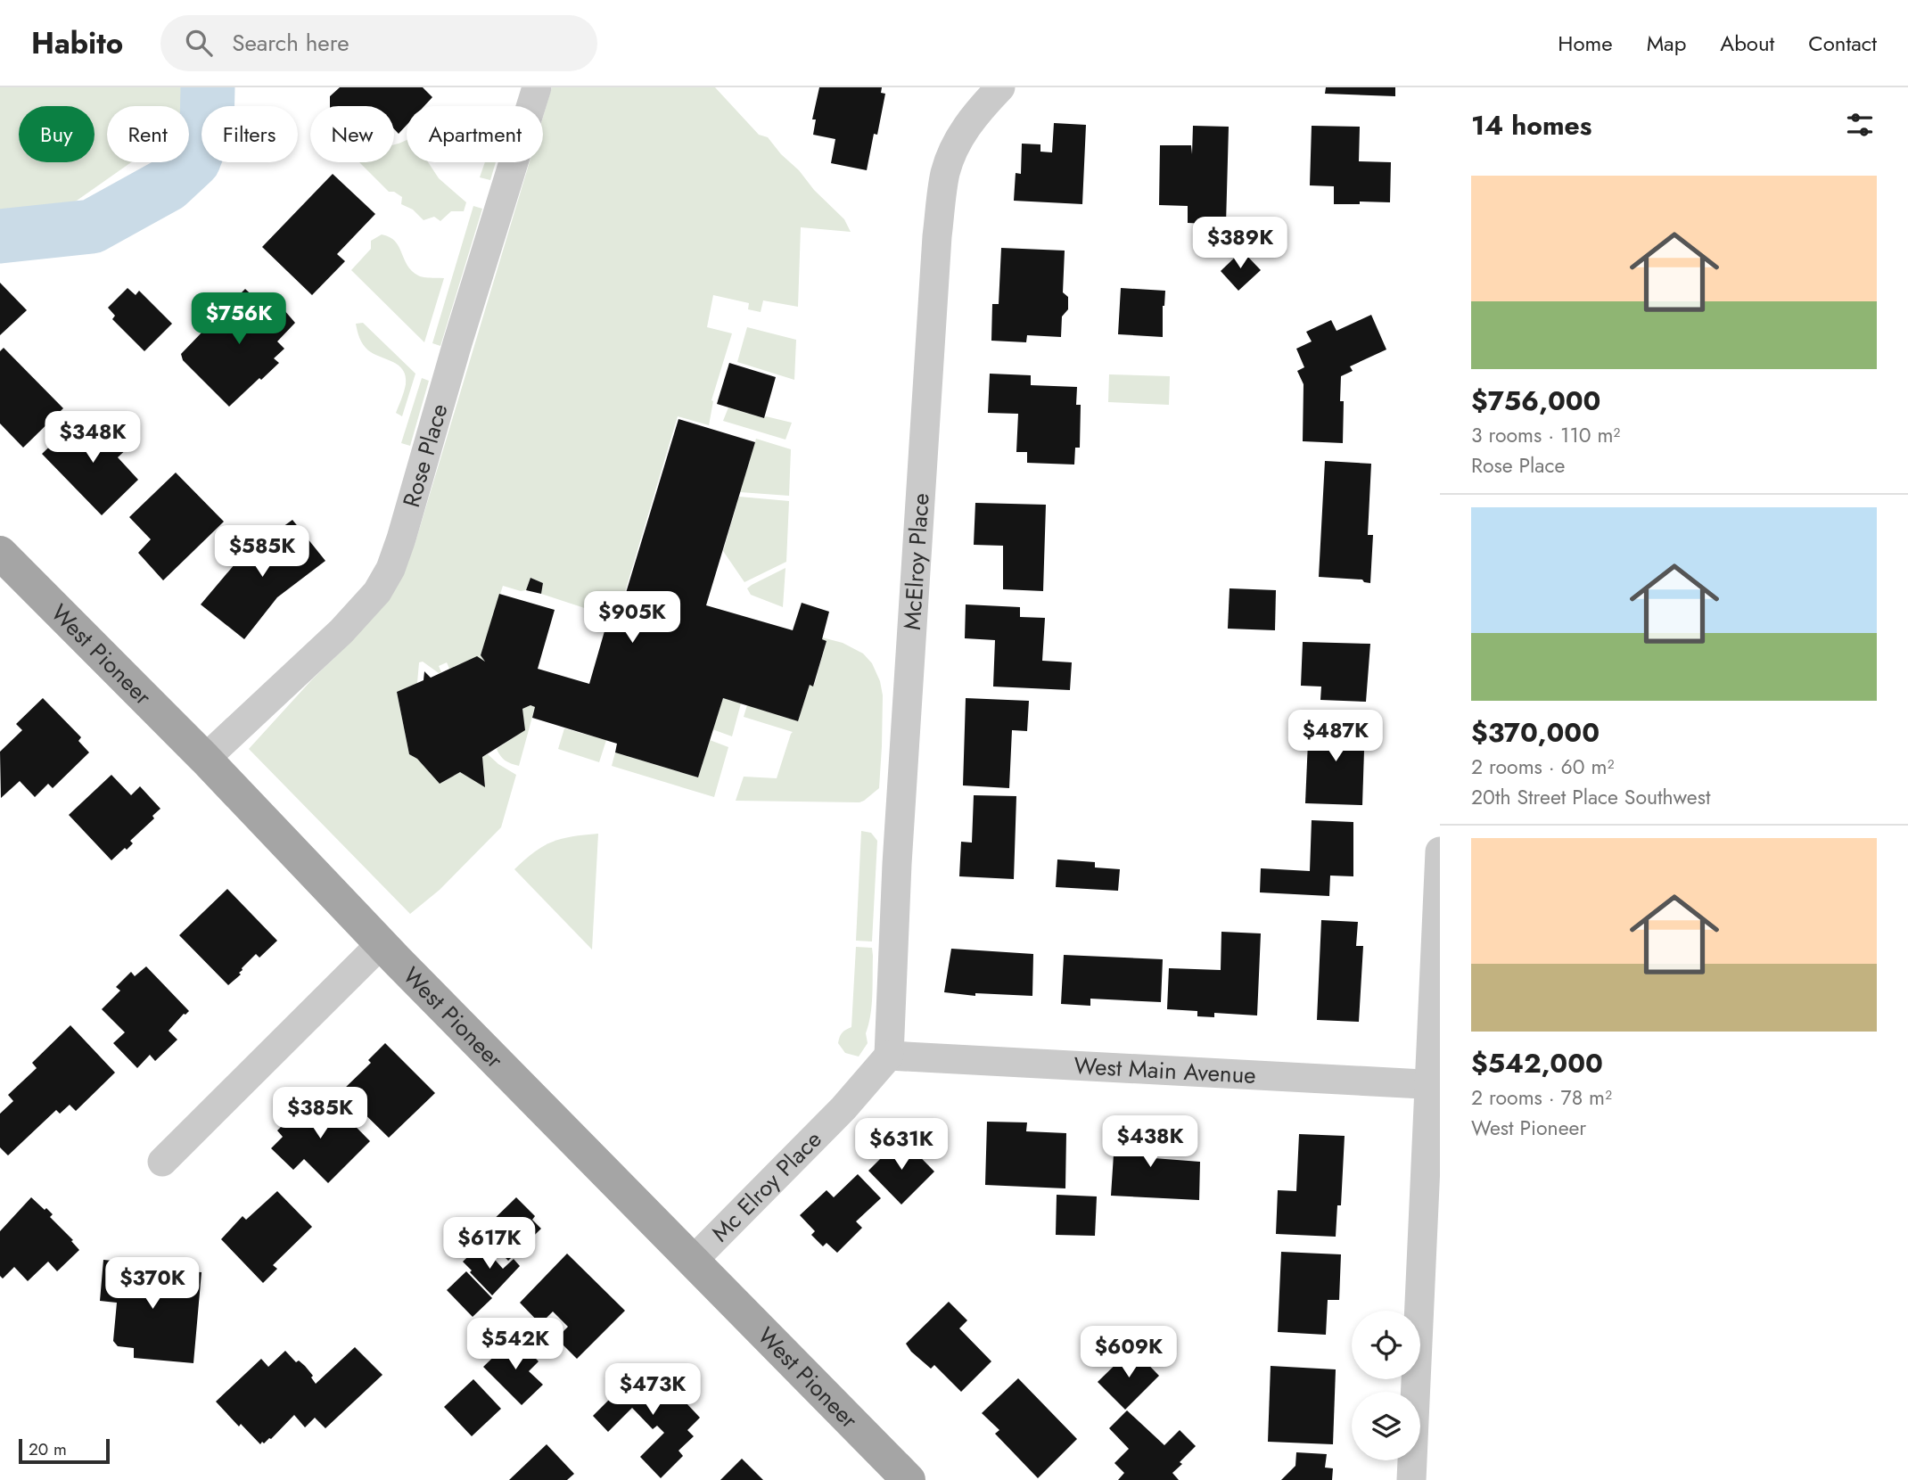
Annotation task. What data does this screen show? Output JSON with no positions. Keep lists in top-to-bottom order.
{
  "streets": {
    "main road": ["West Pioneer"],
    "street": [
      "Rose Place",
      "McElroy Place",
      "West Main Avenue",
      "Mc Elroy Place"
    ]
  },
  "crossings": [
    ["Rose Place", "West Pioneer"],
    ["McElroy Place", "West Main Avenue"],
    ["McElroy Place", "Mc Elroy Place"],
    ["West Pioneer", "Mc Elroy Place"],
    ["West Main Avenue", "Mc Elroy Place"]
  ],
  "scale_bar": "20 m",
  "page": {
    "header": "Habito",
    "search": "Search here",
    "nav": [
      "Home",
      "Map",
      "About",
      "Contact"
    ],
    "heading": "14 homes",
    "chip": [
      "Buy",
      "Rent",
      "Filters",
      "New",
      "Apartment"
    ],
    "list": [
      {
        "name": "$756,000",
        "note": "3 rooms · 110 m² · Rose Place"
      },
      {
        "name": "$370,000",
        "note": "2 rooms · 60 m² · 20th Street Place Southwest"
      },
      {
        "name": "$542,000",
        "note": "2 rooms · 78 m² · West Pioneer"
      }
    ],
    "price": [
      "$389K",
      "$756K",
      "$348K",
      "$585K",
      "$905K",
      "$487K",
      "$385K",
      "$438K",
      "$631K",
      "$617K",
      "$370K",
      "$542K",
      "$609K",
      "$473K"
    ],
    "scale": "20 m"
  }
}
